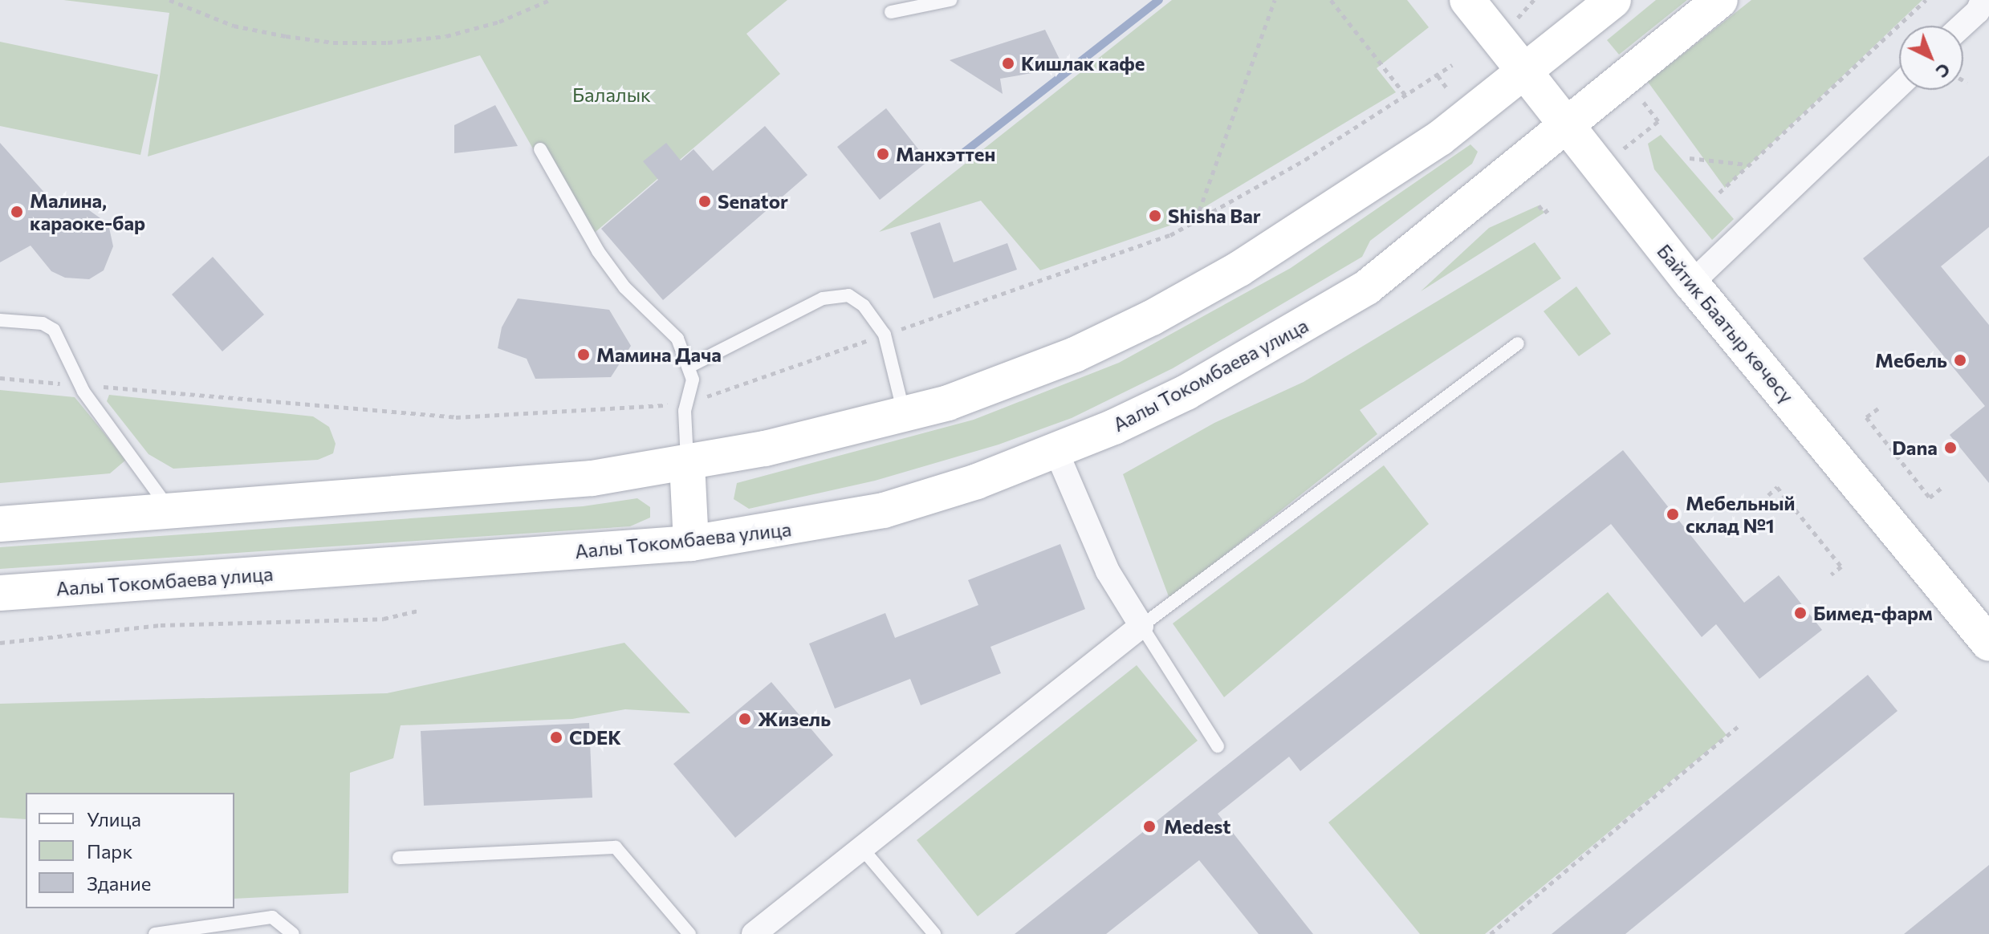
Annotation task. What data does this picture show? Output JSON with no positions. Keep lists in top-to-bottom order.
{
  "streets": {
    "main road": ["Байтик Баатыр көчөсү", "Аалы Токомбаева улица"]
  },
  "crossings": [
    ["Байтик Баатыр көчөсү", "Аалы Токомбаева улица"]
  ],
  "parks": ["Балалык"],
  "places": [
    "Кишлак кафе",
    "Манхэттен",
    "Senator",
    "Малина, караоке-бар",
    "Shisha Bar",
    "Мамина Дача",
    "Мебель",
    "Dana",
    "Мебельный склад №1",
    "Бимед-фарм",
    "Жизель",
    "CDEK",
    "Medest"
  ],
  "legend": ["Улица", "Парк", "Здание"],
  "north": "bottom right"
}
